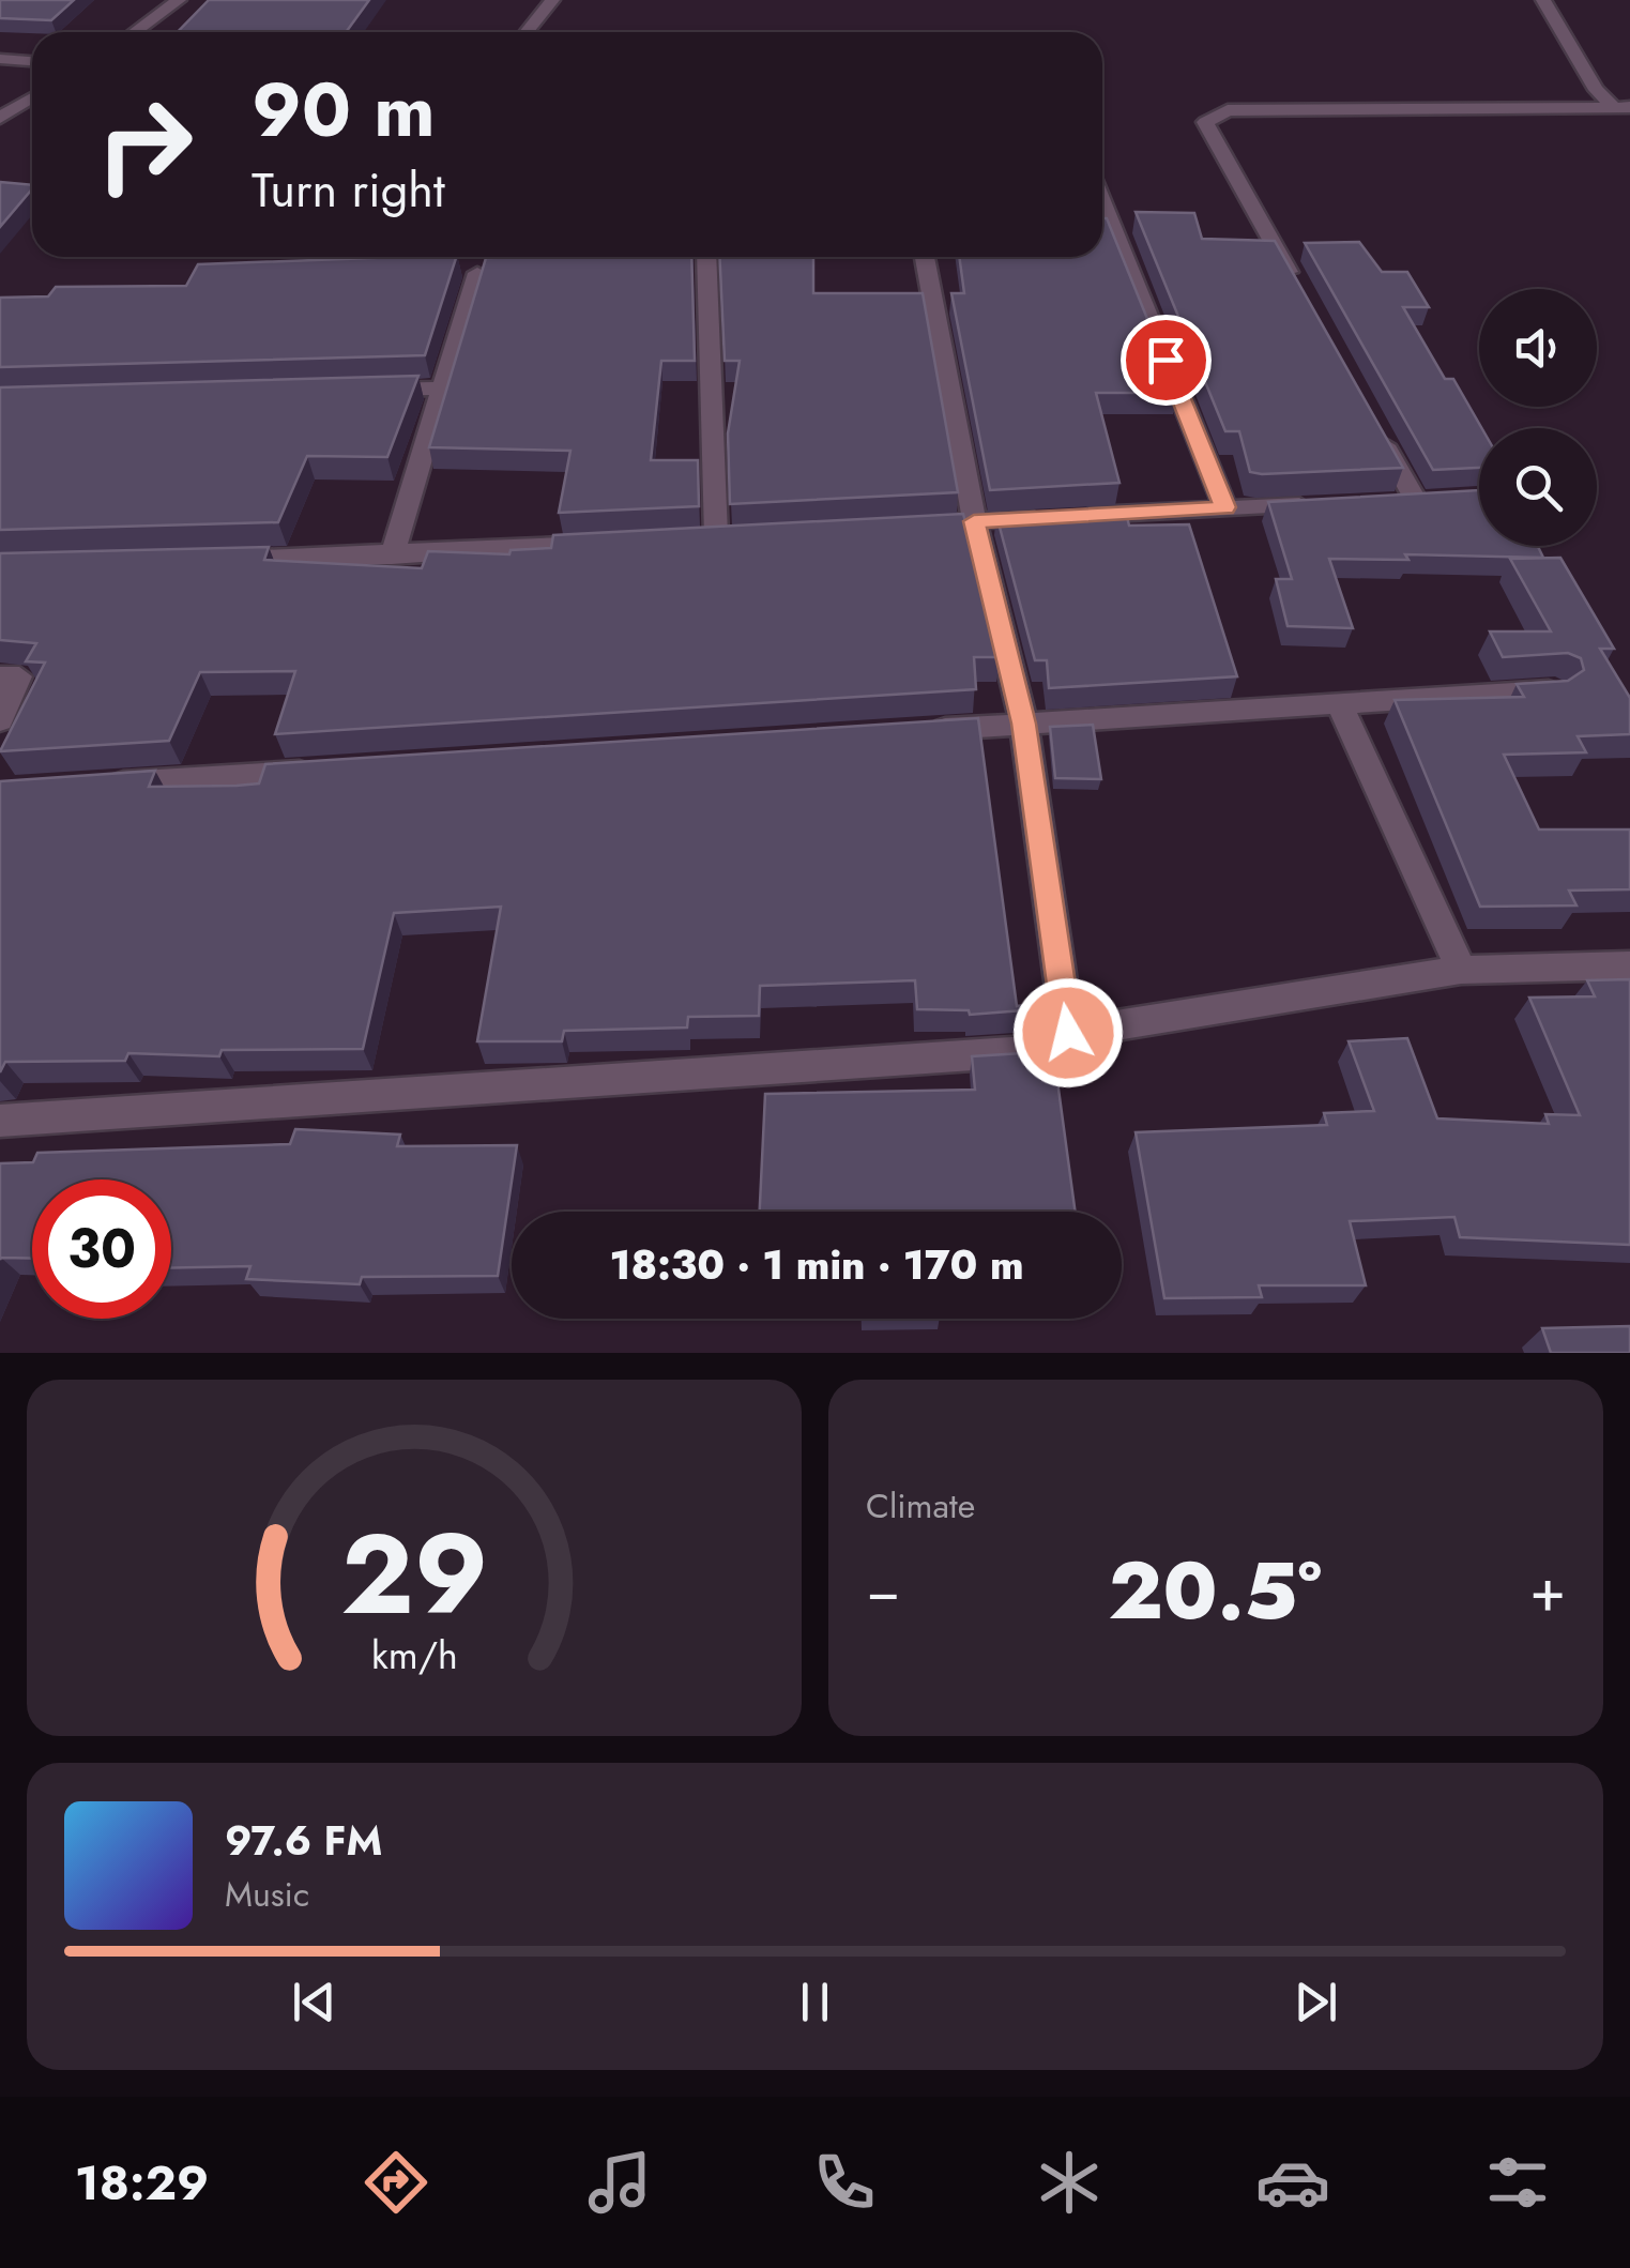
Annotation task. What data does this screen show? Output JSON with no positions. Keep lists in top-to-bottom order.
{
  "page": {
    "turn": ["90 m", "Turn right"],
    "limit": "30",
    "trip": "18:30 · 1 min · 170 m",
    "tile": "Climate",
    "heat": ["−", "20.5°", "+"],
    "song": ["97.6 FM", "Music"],
    "tabs": "18:29",
    "gauge": ["29", "km/h"]
  }
}
